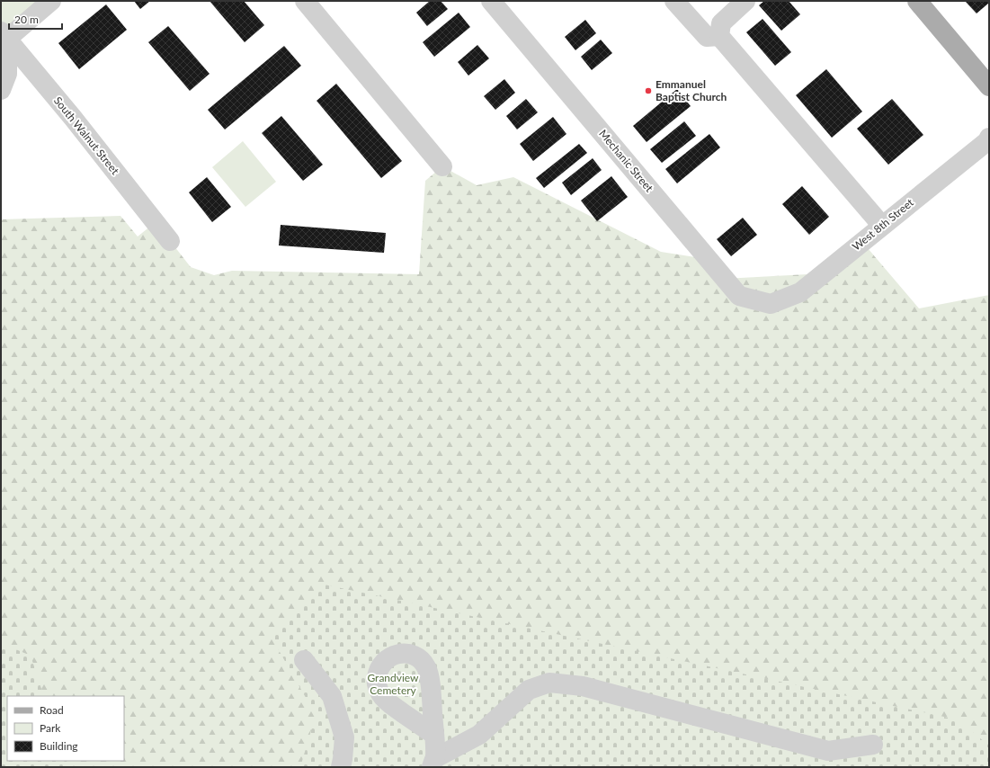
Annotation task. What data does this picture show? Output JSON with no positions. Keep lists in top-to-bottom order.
{
  "streets": {
    "street": ["South Walnut Street", "Mechanic Street", "West 8th Street"]
  },
  "crossings": [
    ["Mechanic Street", "West 8th Street"]
  ],
  "parks": ["Grandview Cemetery"],
  "places": ["Emmanuel Baptist Church"],
  "legend": ["Road", "Park", "Building"],
  "scale_bar": "20 m"
}
